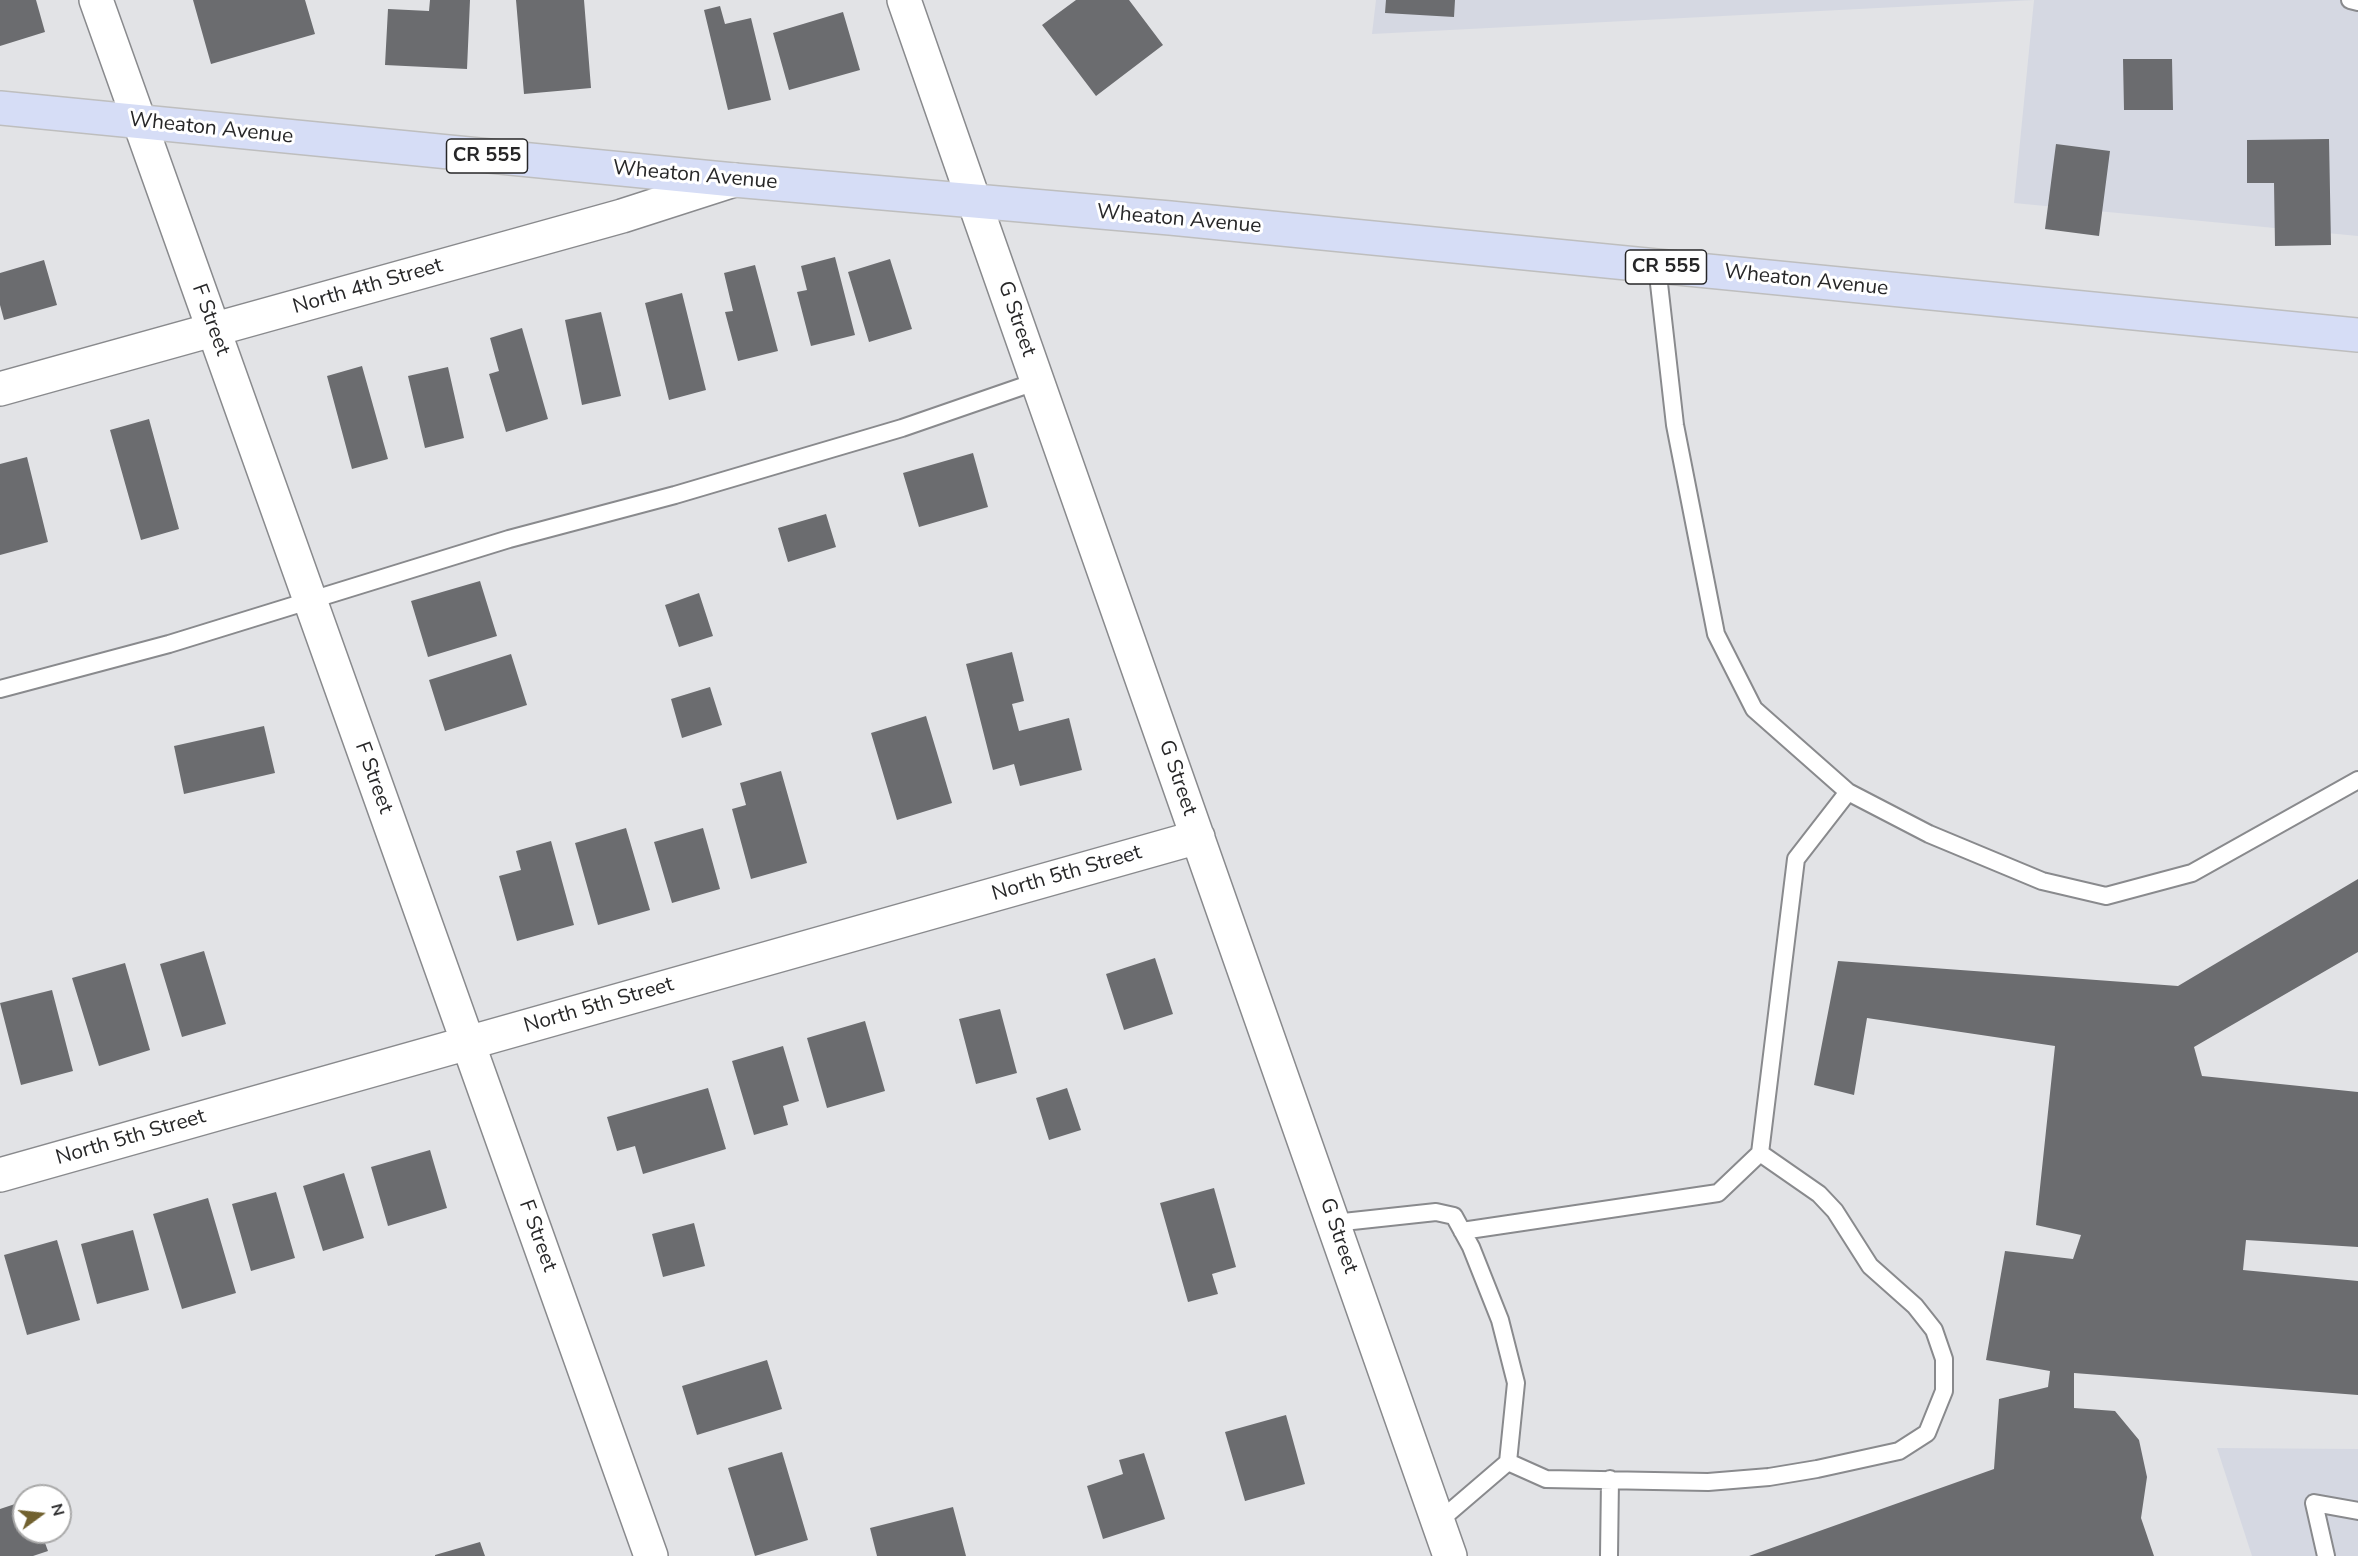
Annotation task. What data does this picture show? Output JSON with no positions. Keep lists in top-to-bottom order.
{
  "streets": {
    "main road": ["Wheaton Avenue", "CR 555"],
    "street": [
      "North 4th Street",
      "G Street",
      "F Street",
      "North 5th Street"
    ]
  },
  "crossings": [
    ["Wheaton Avenue", "North 4th Street"],
    ["Wheaton Avenue", "G Street"],
    ["Wheaton Avenue", "F Street"],
    ["North 4th Street", "F Street"],
    ["G Street", "North 5th Street"],
    ["F Street", "North 5th Street"]
  ],
  "north": "right"
}
